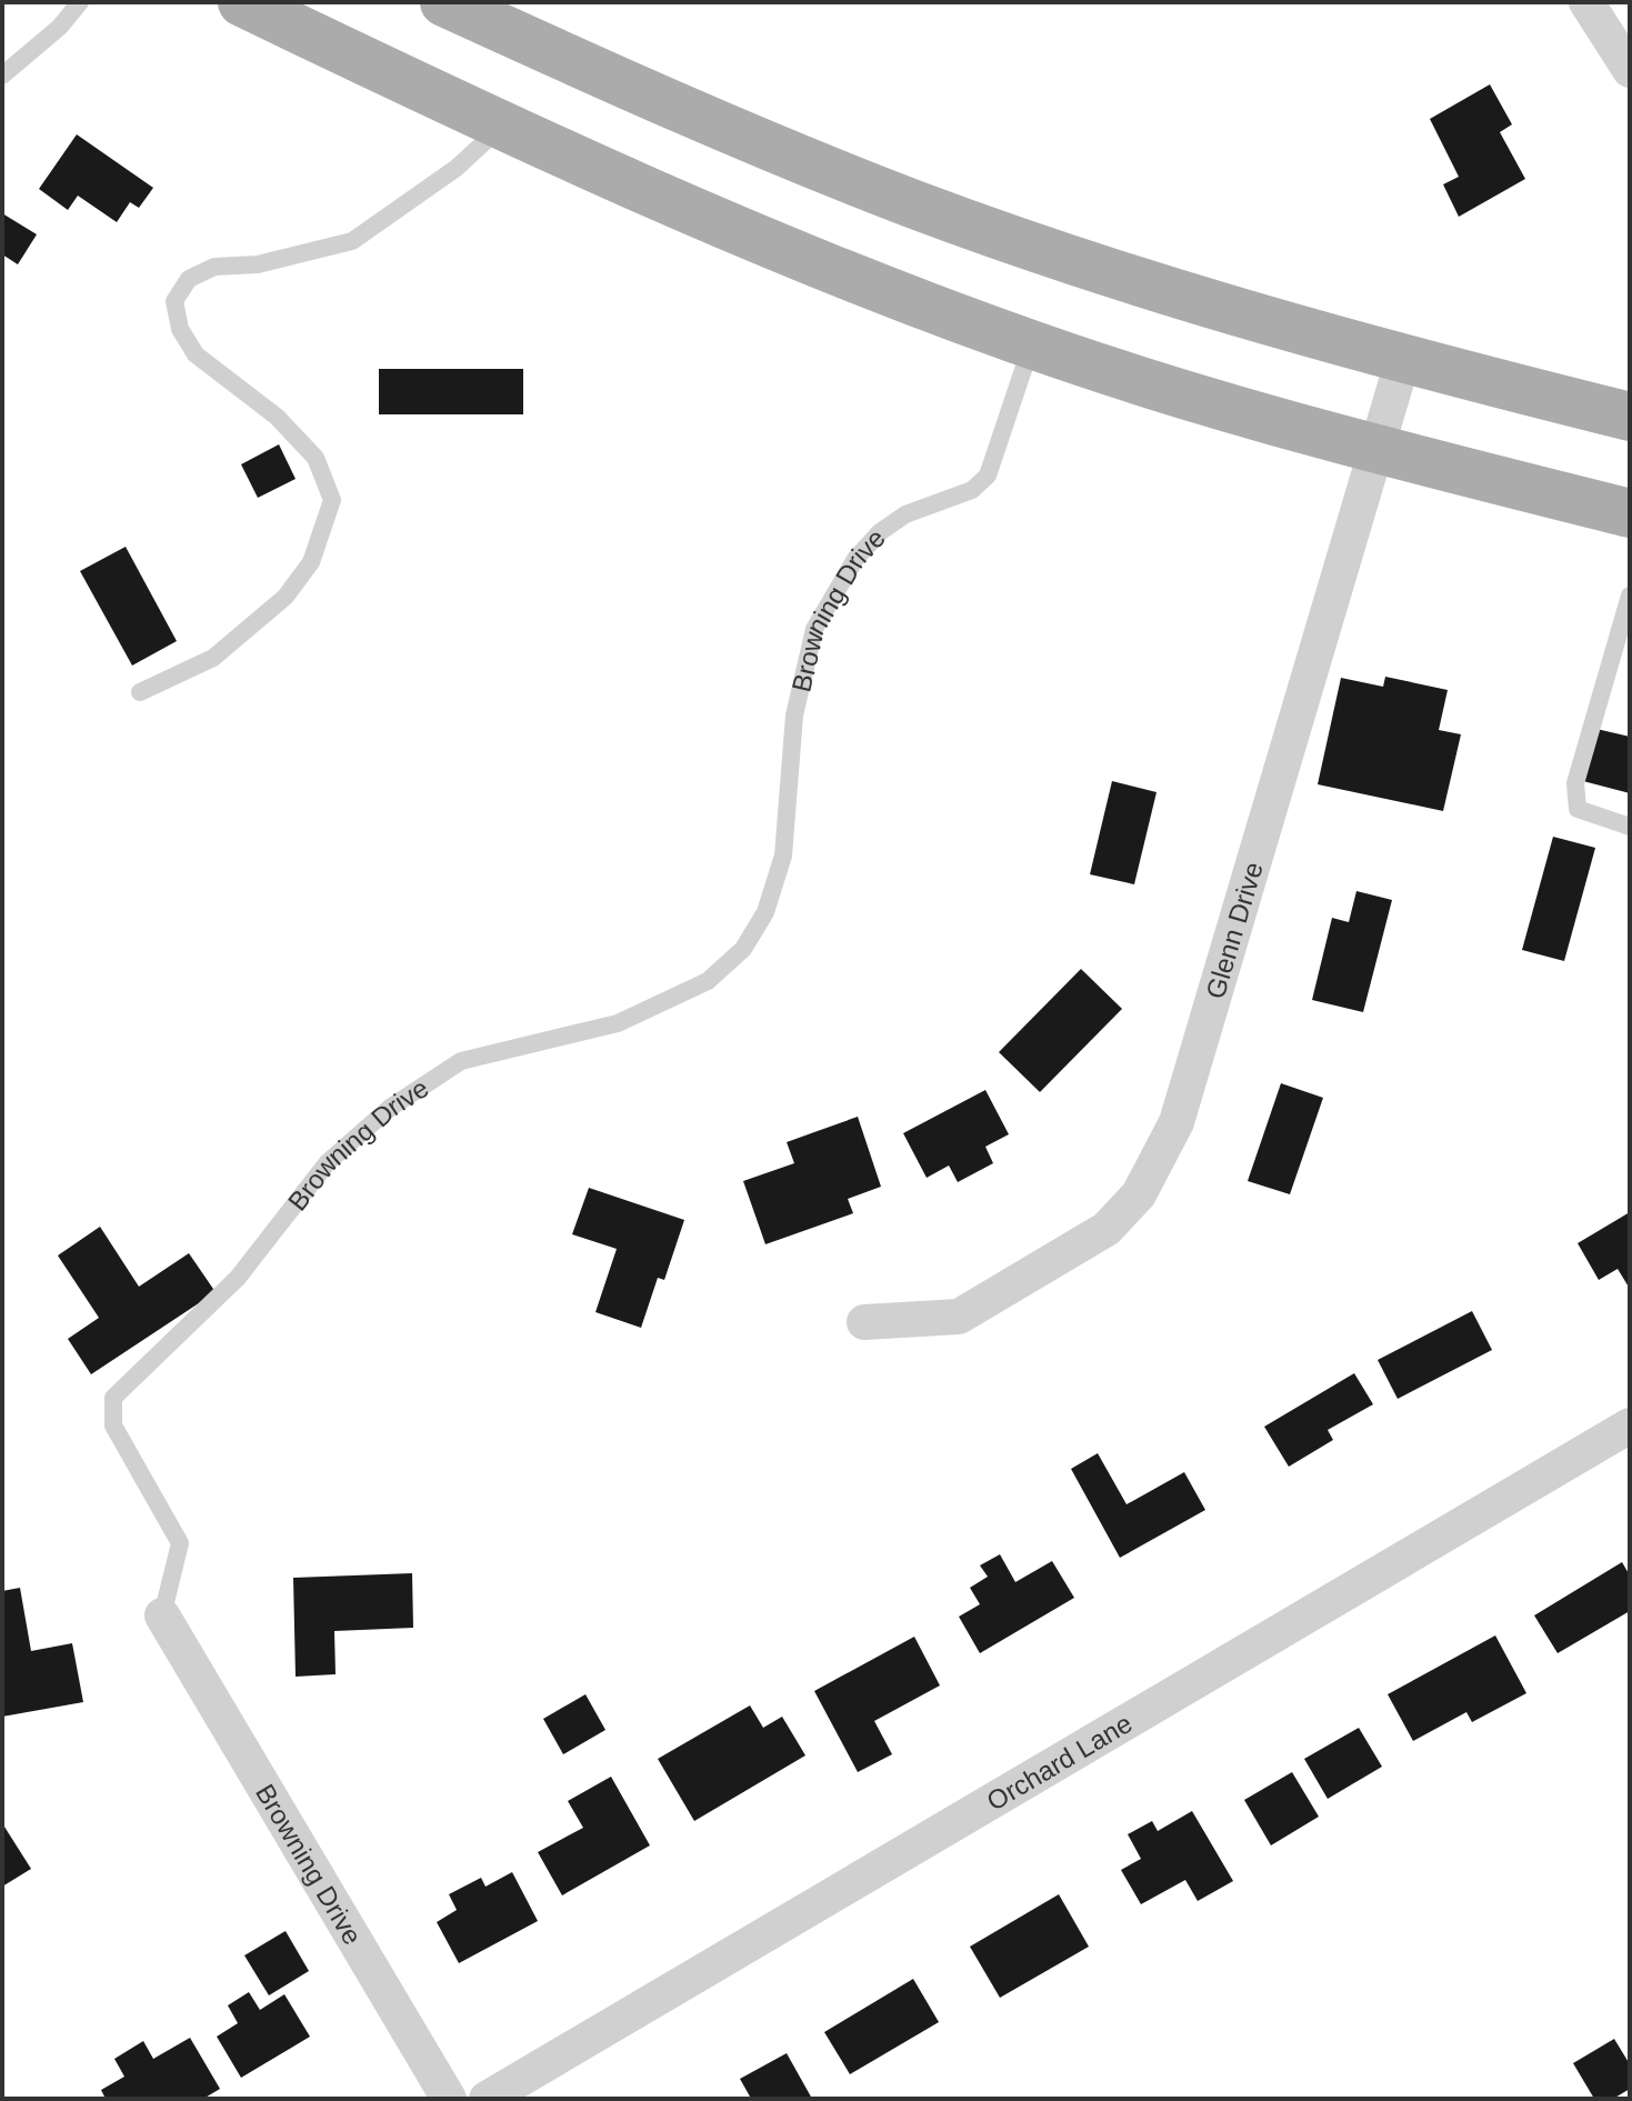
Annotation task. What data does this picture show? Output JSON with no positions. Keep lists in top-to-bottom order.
{
  "streets": {
    "street": ["Browning Drive", "Glenn Drive", "Orchard Lane"]
  }
}
